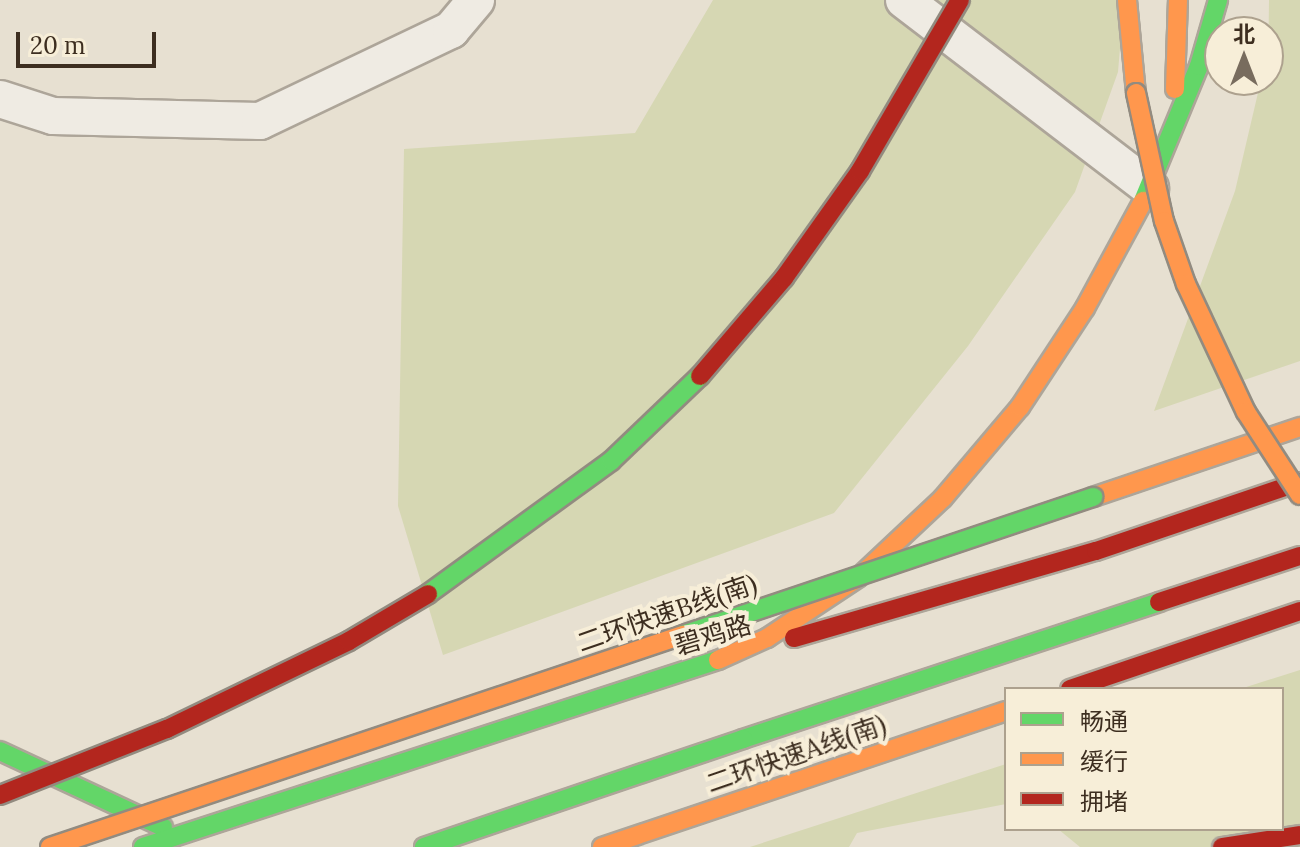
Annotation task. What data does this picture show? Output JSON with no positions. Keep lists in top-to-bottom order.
{
  "streets": {
    "main road": ["二环快速B线(南)", "碧鸡路", "二环快速A线(南)"]
  },
  "legend": ["畅通", "缓行", "拥堵"],
  "scale_bar": "20 m",
  "north": "top"
}
